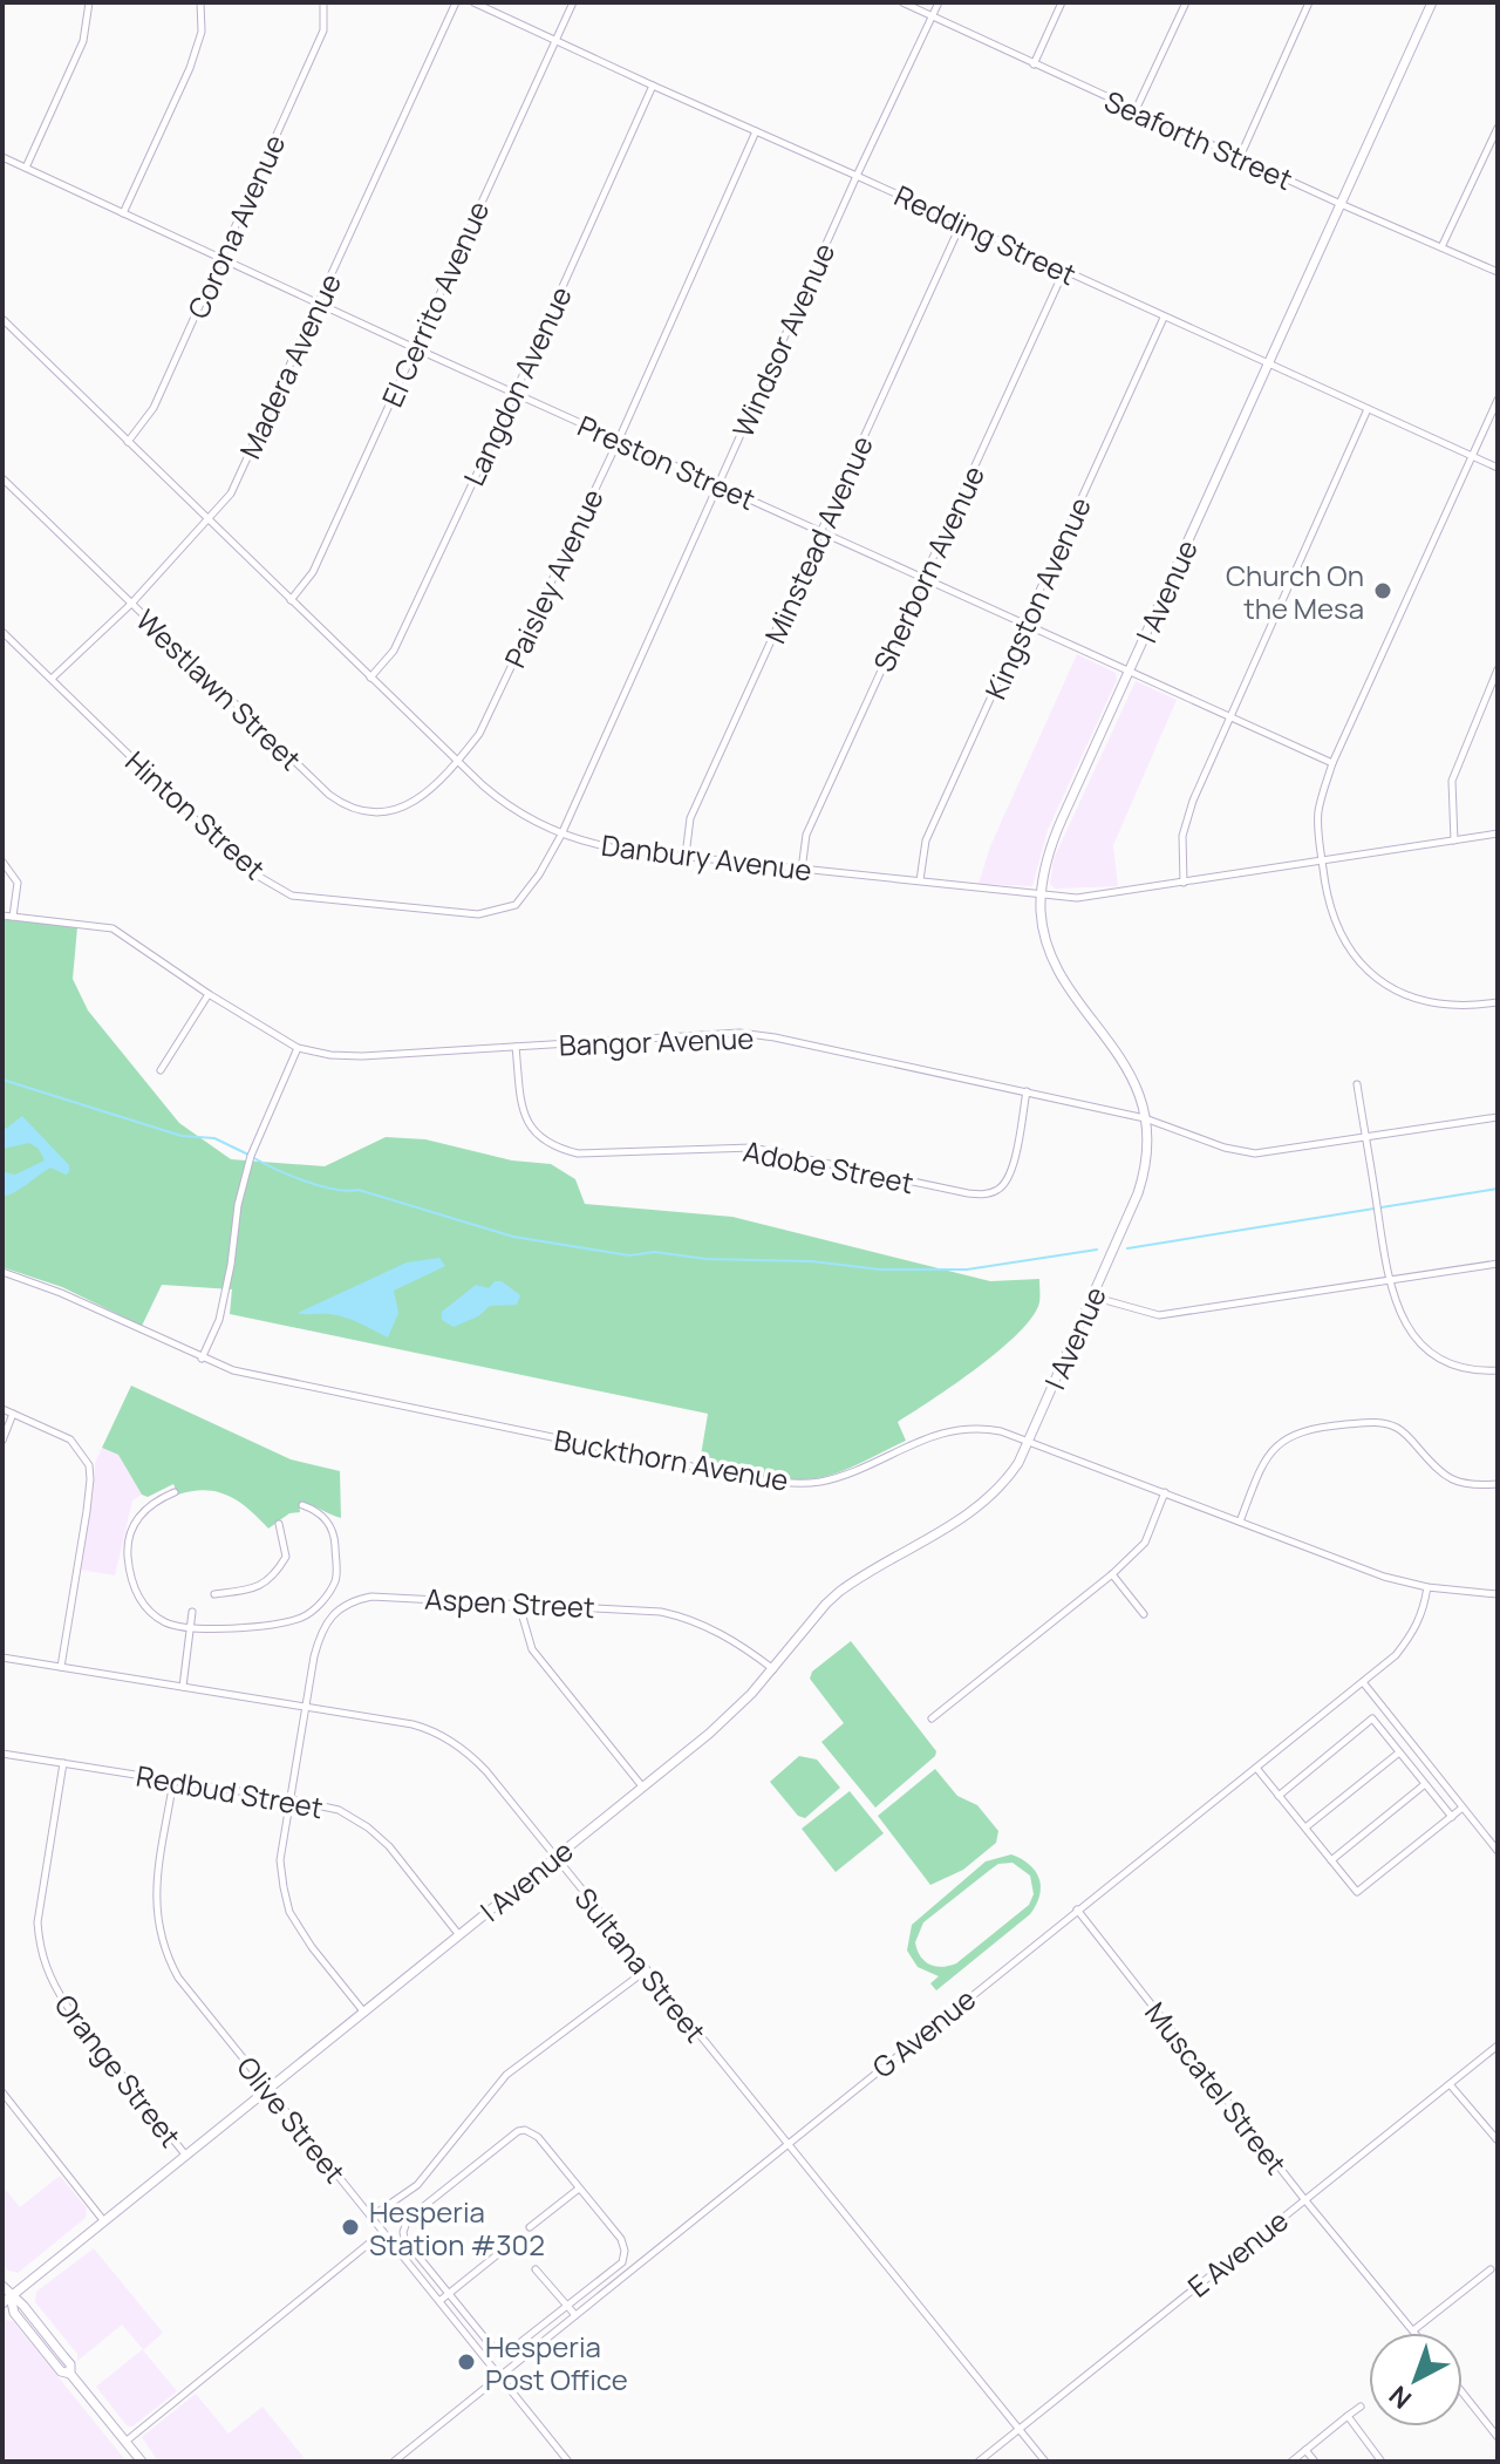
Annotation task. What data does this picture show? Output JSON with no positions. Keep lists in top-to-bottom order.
{
  "streets": {
    "main road": ["I Avenue"],
    "street": [
      "Seaforth Street",
      "Corona Avenue",
      "Redding Street",
      "El Cerrito Avenue",
      "Windsor Avenue",
      "Madera Avenue",
      "Langdon Avenue",
      "Preston Street",
      "Minstead Avenue",
      "Sherborn Avenue",
      "Paisley Avenue",
      "Kingston Avenue",
      "Westlawn Street",
      "Hinton Street",
      "Danbury Avenue",
      "Bangor Avenue",
      "Adobe Street",
      "Buckthorn Avenue",
      "Aspen Street",
      "Redbud Street",
      "Sultana Street",
      "G Avenue",
      "Orange Street",
      "Muscatel Street",
      "Olive Street",
      "E Avenue"
    ]
  },
  "crossings": [
    ["Seaforth Street", "Windsor Avenue"],
    ["Seaforth Street", "I Avenue"],
    ["Corona Avenue", "Preston Street"],
    ["Corona Avenue", "Danbury Avenue"],
    ["Redding Street", "El Cerrito Avenue"],
    ["Redding Street", "Windsor Avenue"],
    ["Redding Street", "Langdon Avenue"],
    ["Redding Street", "Minstead Avenue"],
    ["Redding Street", "Sherborn Avenue"],
    ["Redding Street", "Paisley Avenue"],
    ["Redding Street", "I Avenue"],
    ["Redding Street", "Kingston Avenue"],
    ["El Cerrito Avenue", "Preston Street"],
    ["El Cerrito Avenue", "Danbury Avenue"],
    ["Windsor Avenue", "Preston Street"],
    ["Windsor Avenue", "Hinton Street"],
    ["Windsor Avenue", "Danbury Avenue"],
    ["Madera Avenue", "Preston Street"],
    ["Madera Avenue", "Westlawn Street"],
    ["Madera Avenue", "Hinton Street"],
    ["Madera Avenue", "Danbury Avenue"],
    ["Langdon Avenue", "Preston Street"],
    ["Langdon Avenue", "Danbury Avenue"],
    ["Preston Street", "Minstead Avenue"],
    ["Preston Street", "Sherborn Avenue"],
    ["Preston Street", "Paisley Avenue"],
    ["Preston Street", "I Avenue"],
    ["Preston Street", "Kingston Avenue"],
    ["Minstead Avenue", "Danbury Avenue"],
    ["Sherborn Avenue", "Danbury Avenue"],
    ["Paisley Avenue", "Westlawn Street"],
    ["Paisley Avenue", "Danbury Avenue"],
    ["I Avenue", "Danbury Avenue"],
    ["I Avenue", "Bangor Avenue"],
    ["I Avenue", "Buckthorn Avenue"],
    ["I Avenue", "Aspen Street"],
    ["I Avenue", "Redbud Street"],
    ["I Avenue", "Sultana Street"],
    ["I Avenue", "Orange Street"],
    ["I Avenue", "Olive Street"],
    ["Kingston Avenue", "Danbury Avenue"],
    ["Westlawn Street", "Danbury Avenue"],
    ["Hinton Street", "Danbury Avenue"],
    ["Bangor Avenue", "Adobe Street"],
    ["Buckthorn Avenue", "G Avenue"],
    ["Aspen Street", "Redbud Street"],
    ["Aspen Street", "Sultana Street"],
    ["Redbud Street", "Orange Street"],
    ["Redbud Street", "Olive Street"],
    ["Sultana Street", "G Avenue"],
    ["Sultana Street", "E Avenue"],
    ["G Avenue", "Muscatel Street"],
    ["G Avenue", "Olive Street"],
    ["Muscatel Street", "E Avenue"]
  ],
  "places": ["Church On the Mesa", "Hesperia Station #302", "Hesperia Post Office"],
  "north": "bottom left"
}
